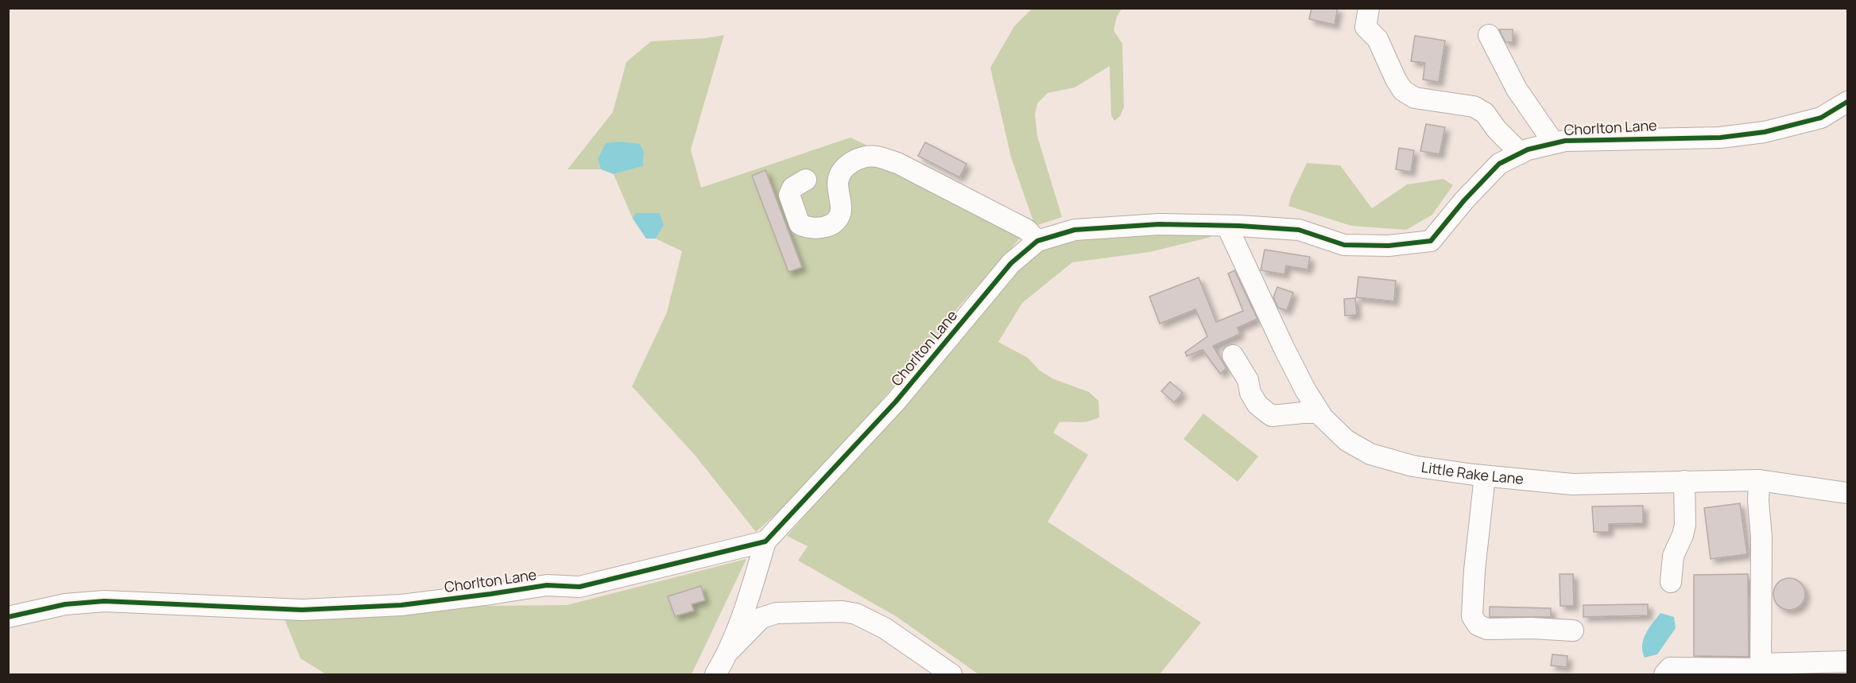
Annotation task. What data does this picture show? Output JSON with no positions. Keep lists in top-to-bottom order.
{
  "streets": {
    "street": ["Chorlton Lane", "Little Rake Lane"]
  },
  "crossings": [
    ["Chorlton Lane", "Little Rake Lane"]
  ]
}
